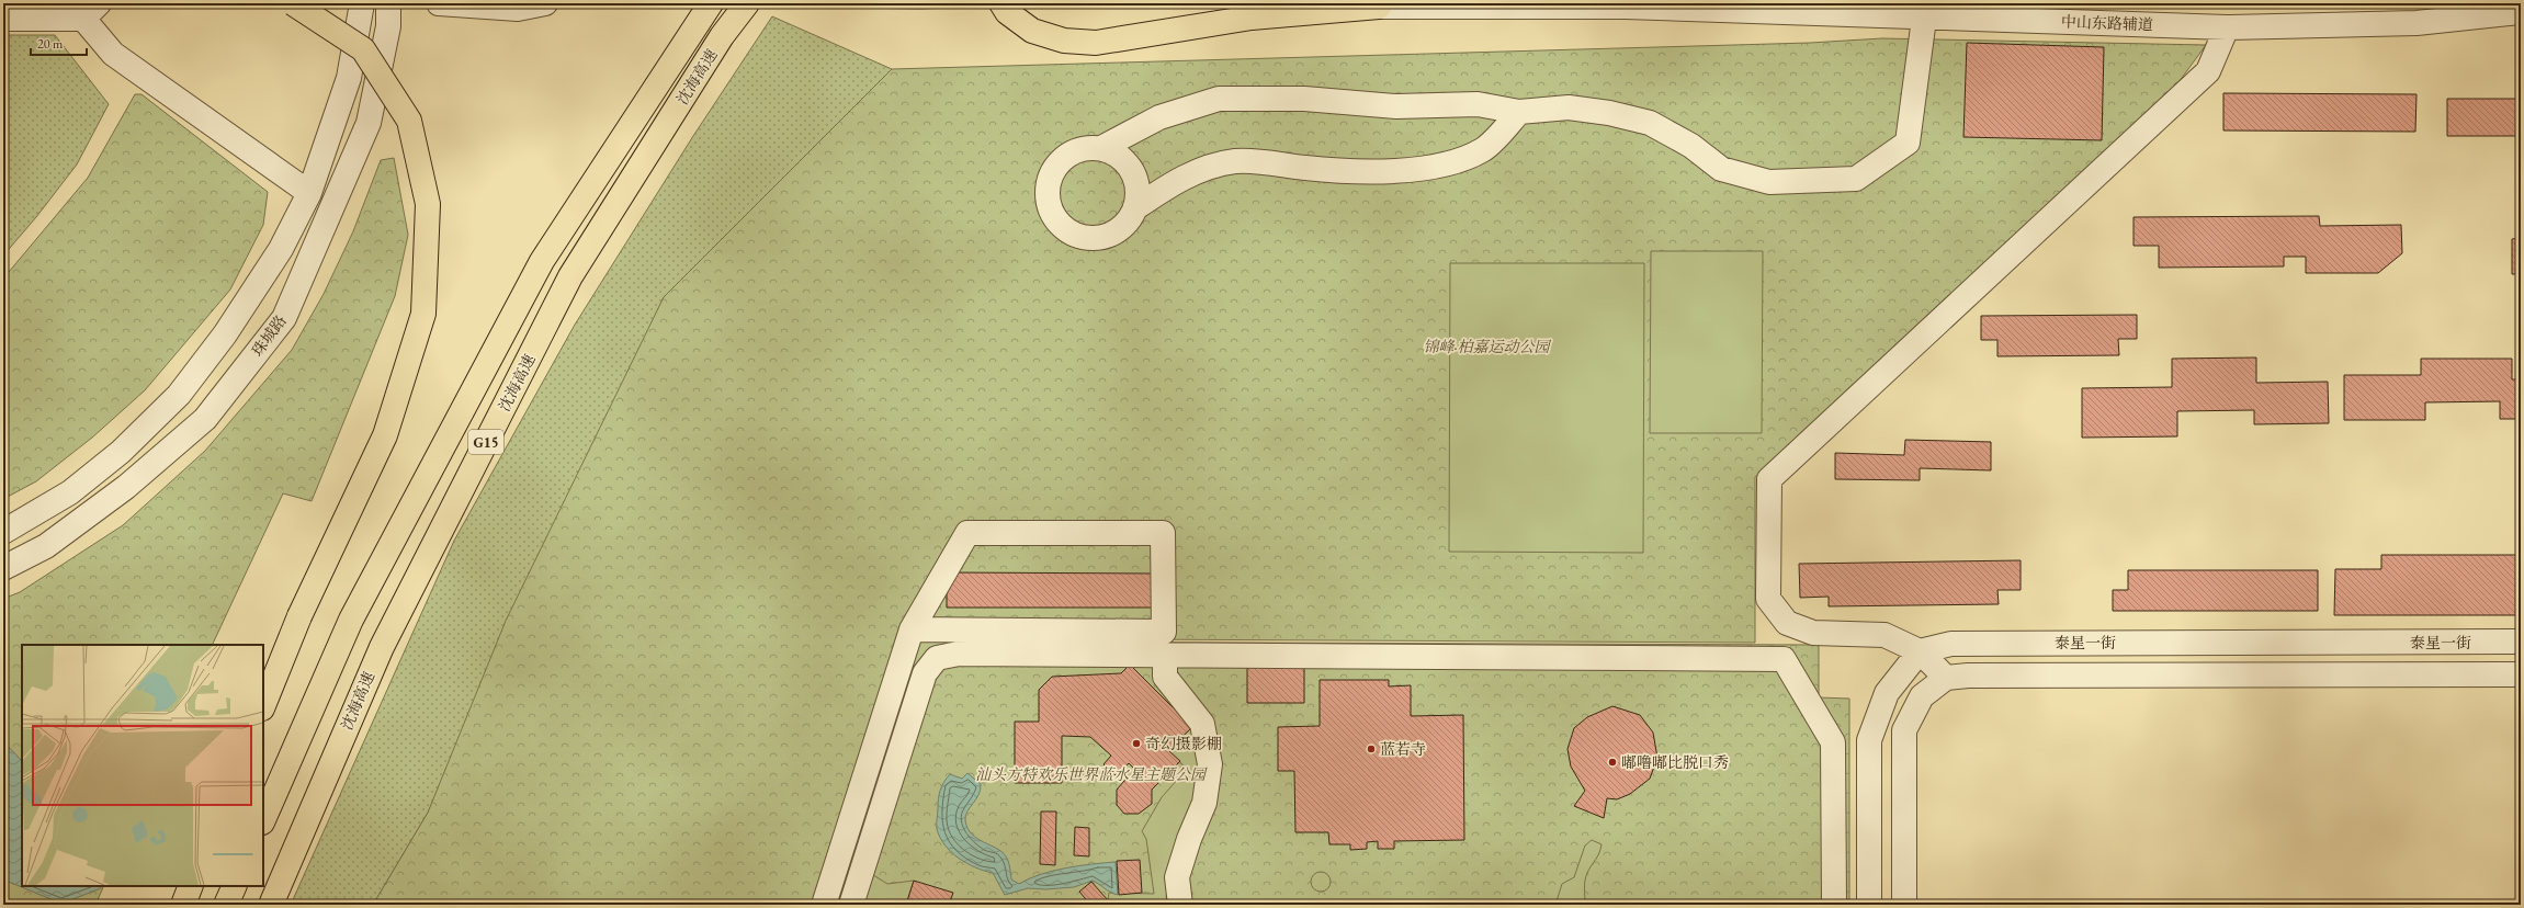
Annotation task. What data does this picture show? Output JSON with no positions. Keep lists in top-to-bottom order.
{
  "streets": {
    "highway": ["沈海高速", "G15"],
    "street": ["中山东路辅道", "珠城路", "泰星一街"]
  },
  "parks": ["锦峰·柏嘉运动公园", "汕头方特欢乐世界蓝水星主题公园"],
  "places": ["奇幻摄影棚", "蓝若寺", "嘟噜嘟比脱口秀"],
  "scale_bar": "20 m"
}
